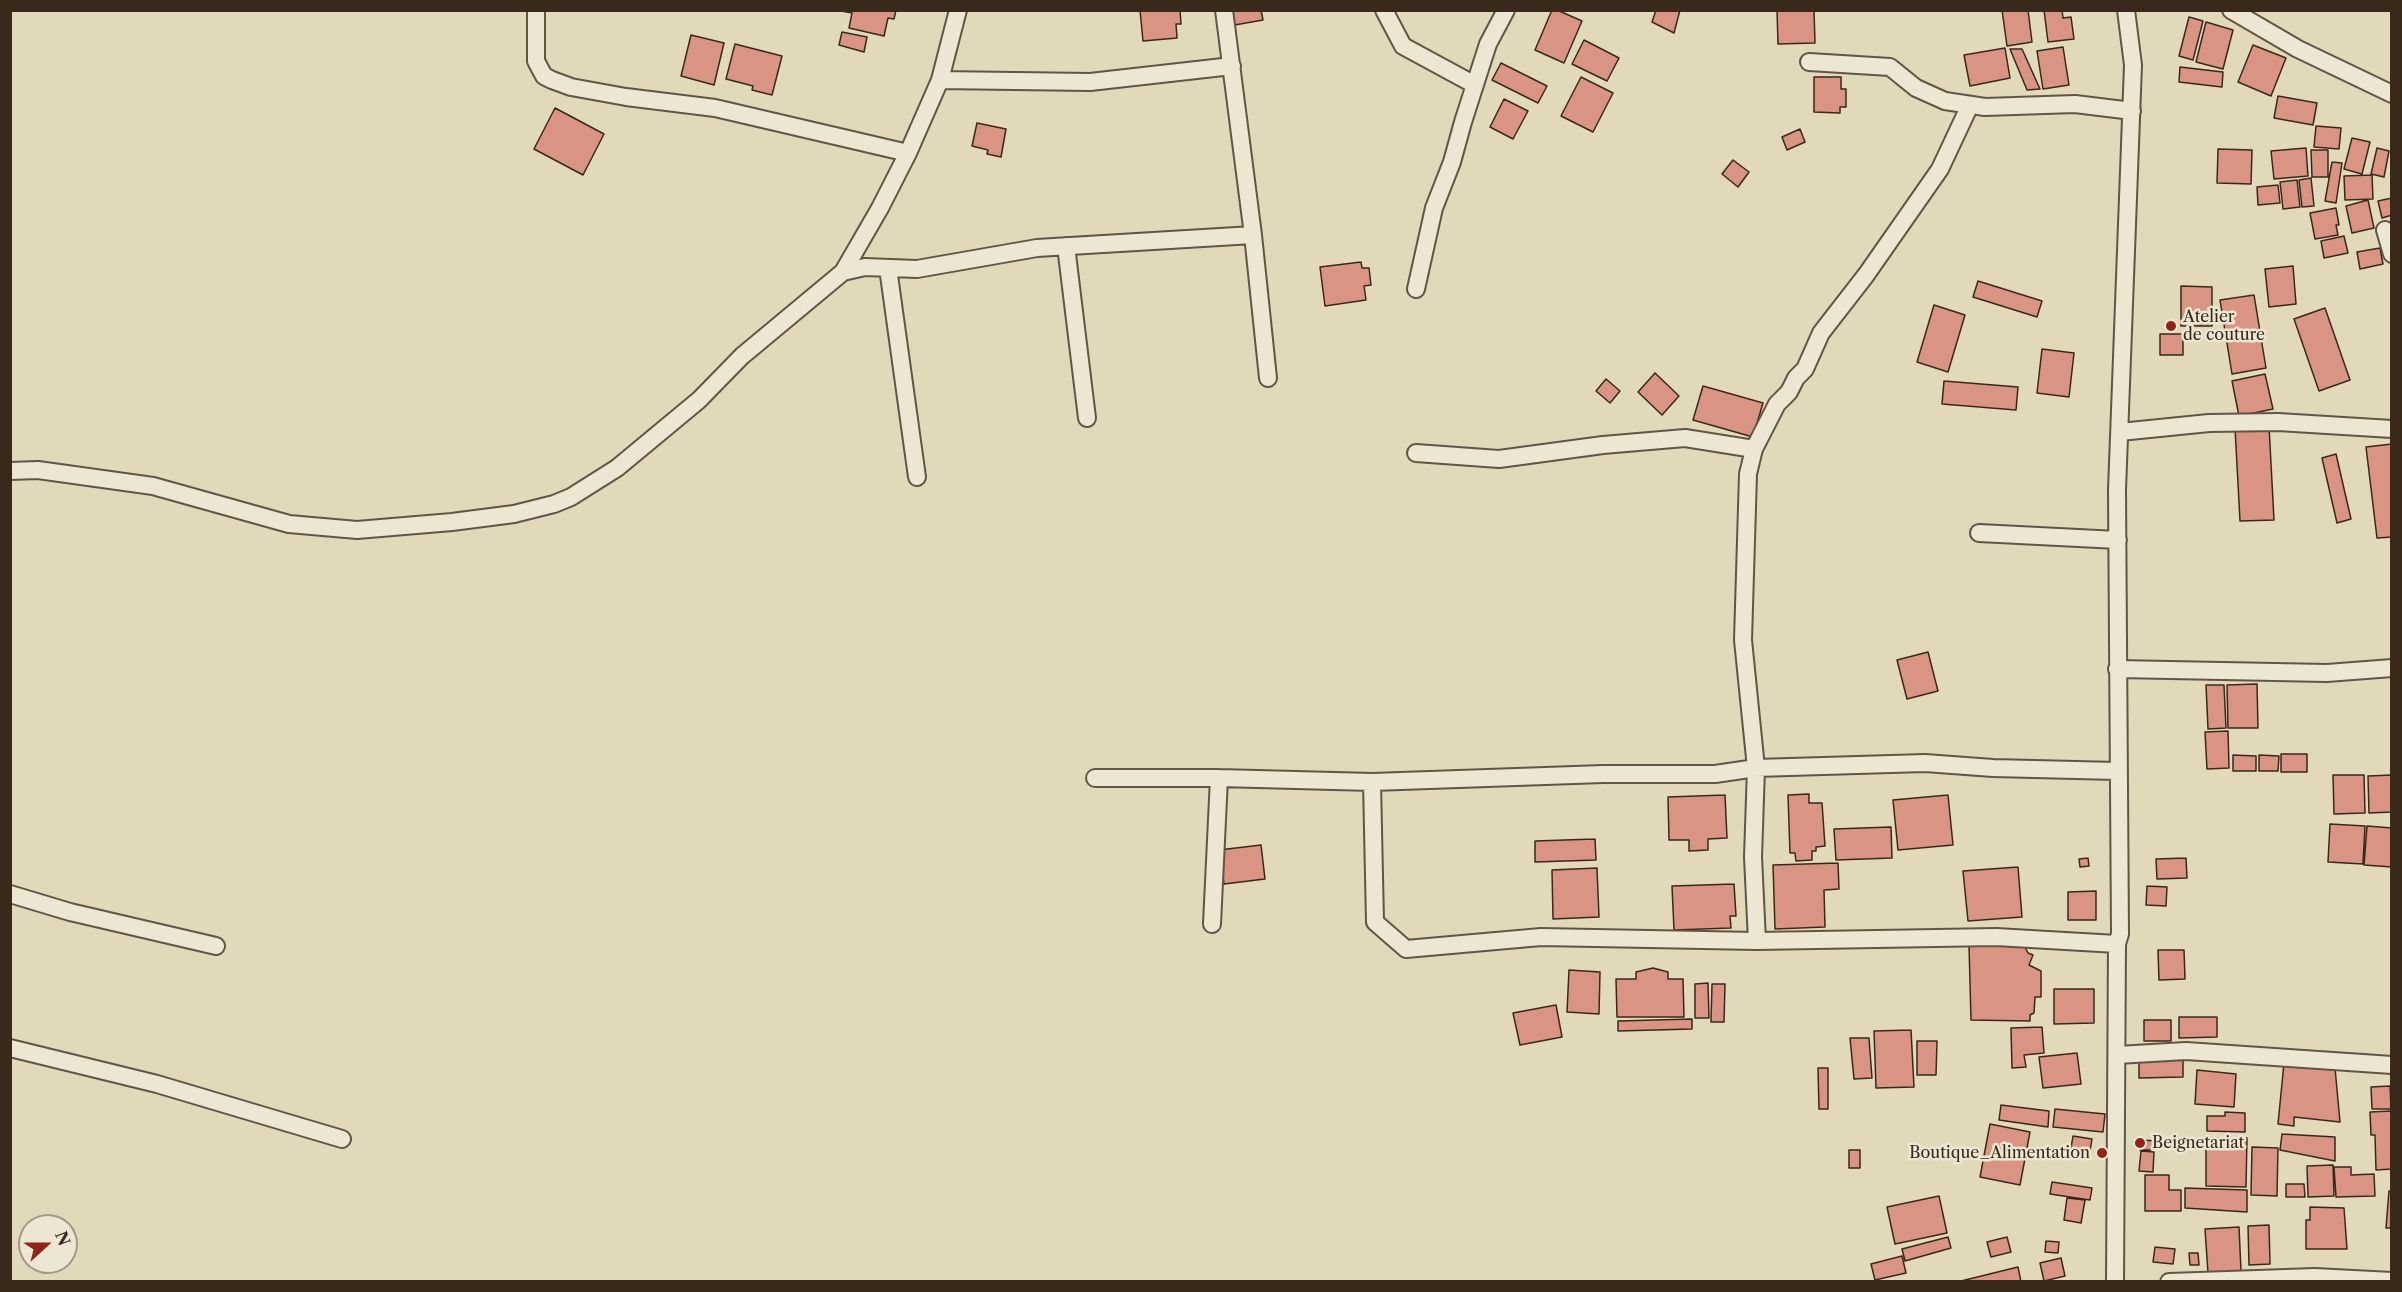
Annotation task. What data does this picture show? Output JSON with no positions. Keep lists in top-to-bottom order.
{
  "places": ["Atelier de couture", "Beignetariat", "Boutique_Alimentation"],
  "north": "right"
}
